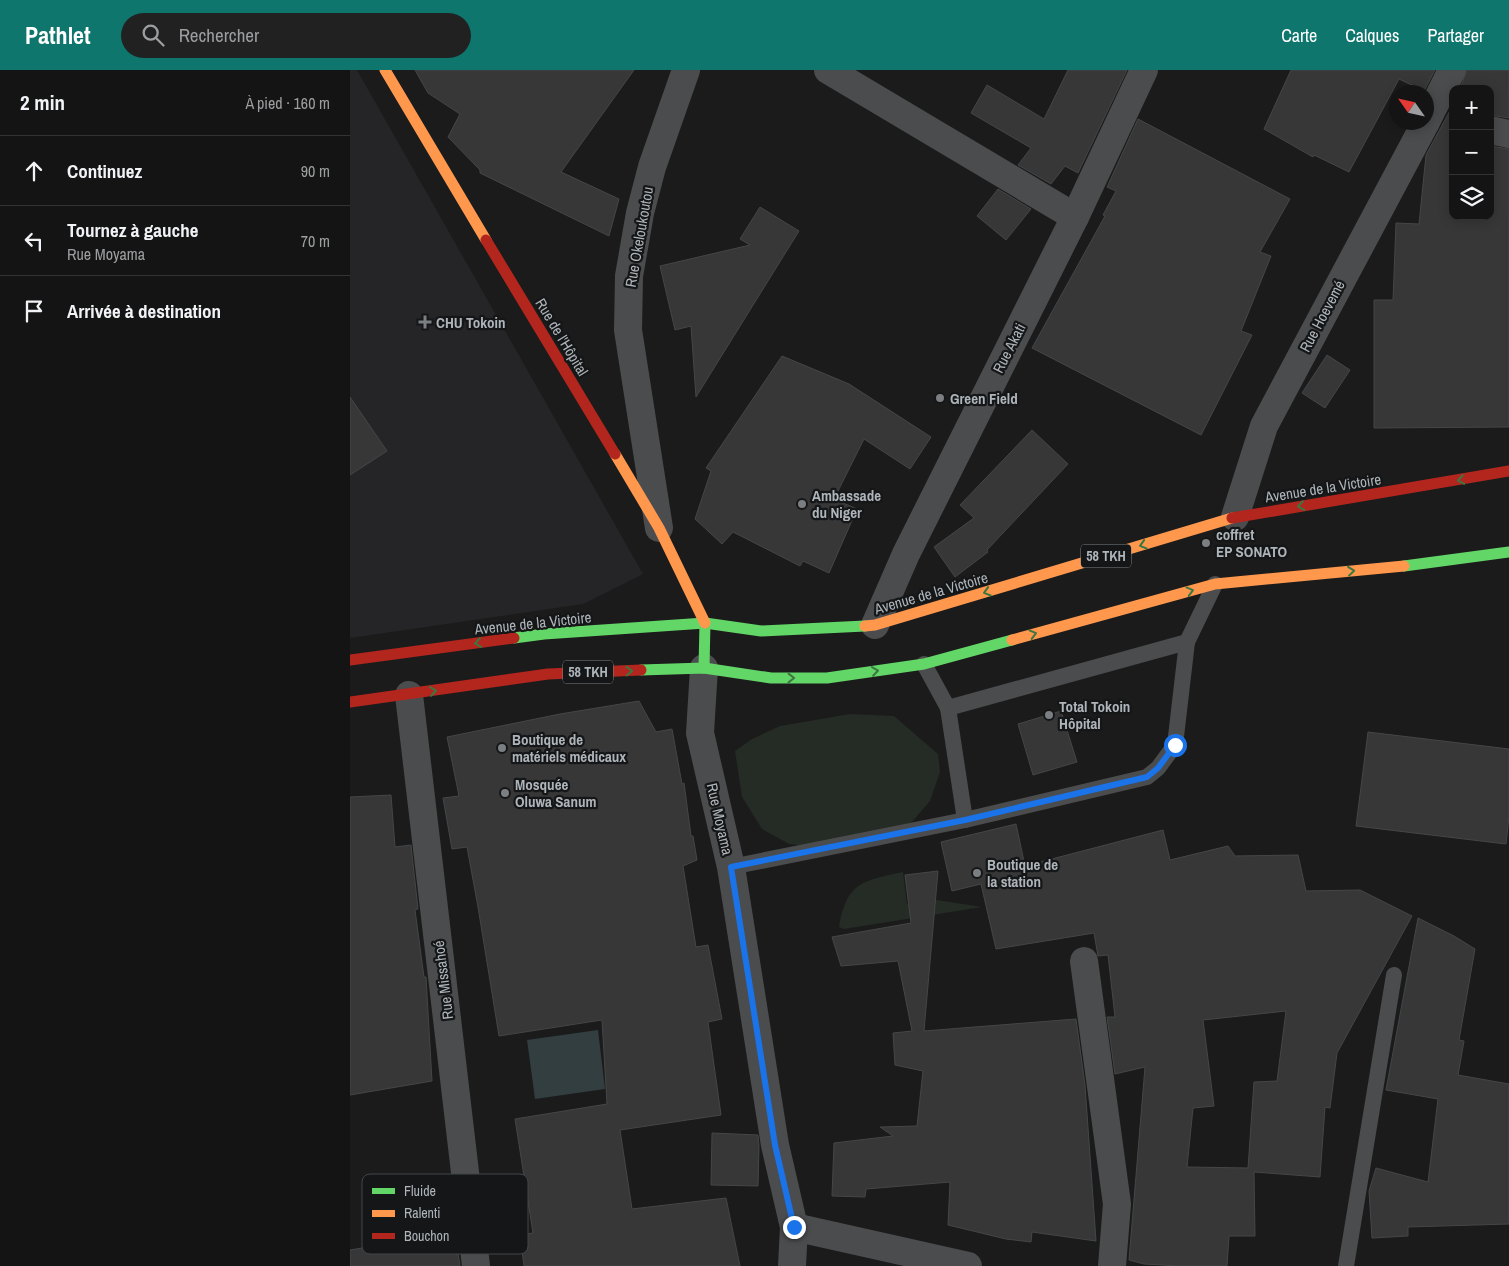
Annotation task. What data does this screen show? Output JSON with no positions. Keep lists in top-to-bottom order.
{
  "streets": {
    "main road": ["Rue de l'Hôpital", "Avenue de la Victoire", "58 TKH"],
    "street": [
      "Rue Okeloukoutou",
      "Rue Hoevemé",
      "Rue Akati",
      "Rue Moyama",
      "Rue Missahoé"
    ]
  },
  "crossings": [
    ["Rue Okeloukoutou", "Rue de l'Hôpital"],
    ["Rue Hoevemé", "Avenue de la Victoire"],
    ["Rue de l'Hôpital", "Avenue de la Victoire"],
    ["Rue Akati", "Avenue de la Victoire"],
    ["58 TKH", "Rue Moyama"],
    ["58 TKH", "Rue Missahoé"]
  ],
  "places": {
    "health": ["CHU Tokoin"],
    "other": [
      "Green Field",
      "Ambassade du Niger",
      "coffret EP SONATO",
      "Total Tokoin Hôpital",
      "Boutique de matériels médicaux",
      "Mosquée Oluwa Sanum",
      "Boutique de la station"
    ]
  },
  "legend": ["Fluide", "Ralenti", "Bouchon"],
  "north": "top left",
  "page": {
    "header": "Pathlet",
    "search": "Rechercher",
    "nav": ["Carte", "Calques", "Partager"],
    "heading": ["2 min", "À pied · 160 m"],
    "map_buttons": ["+", "−"],
    "list": [
      ["Continuez", "90 m"],
      ["Tournez à gauche", "Rue Moyama", "70 m"],
      "Arrivée à destination"
    ]
  }
}
